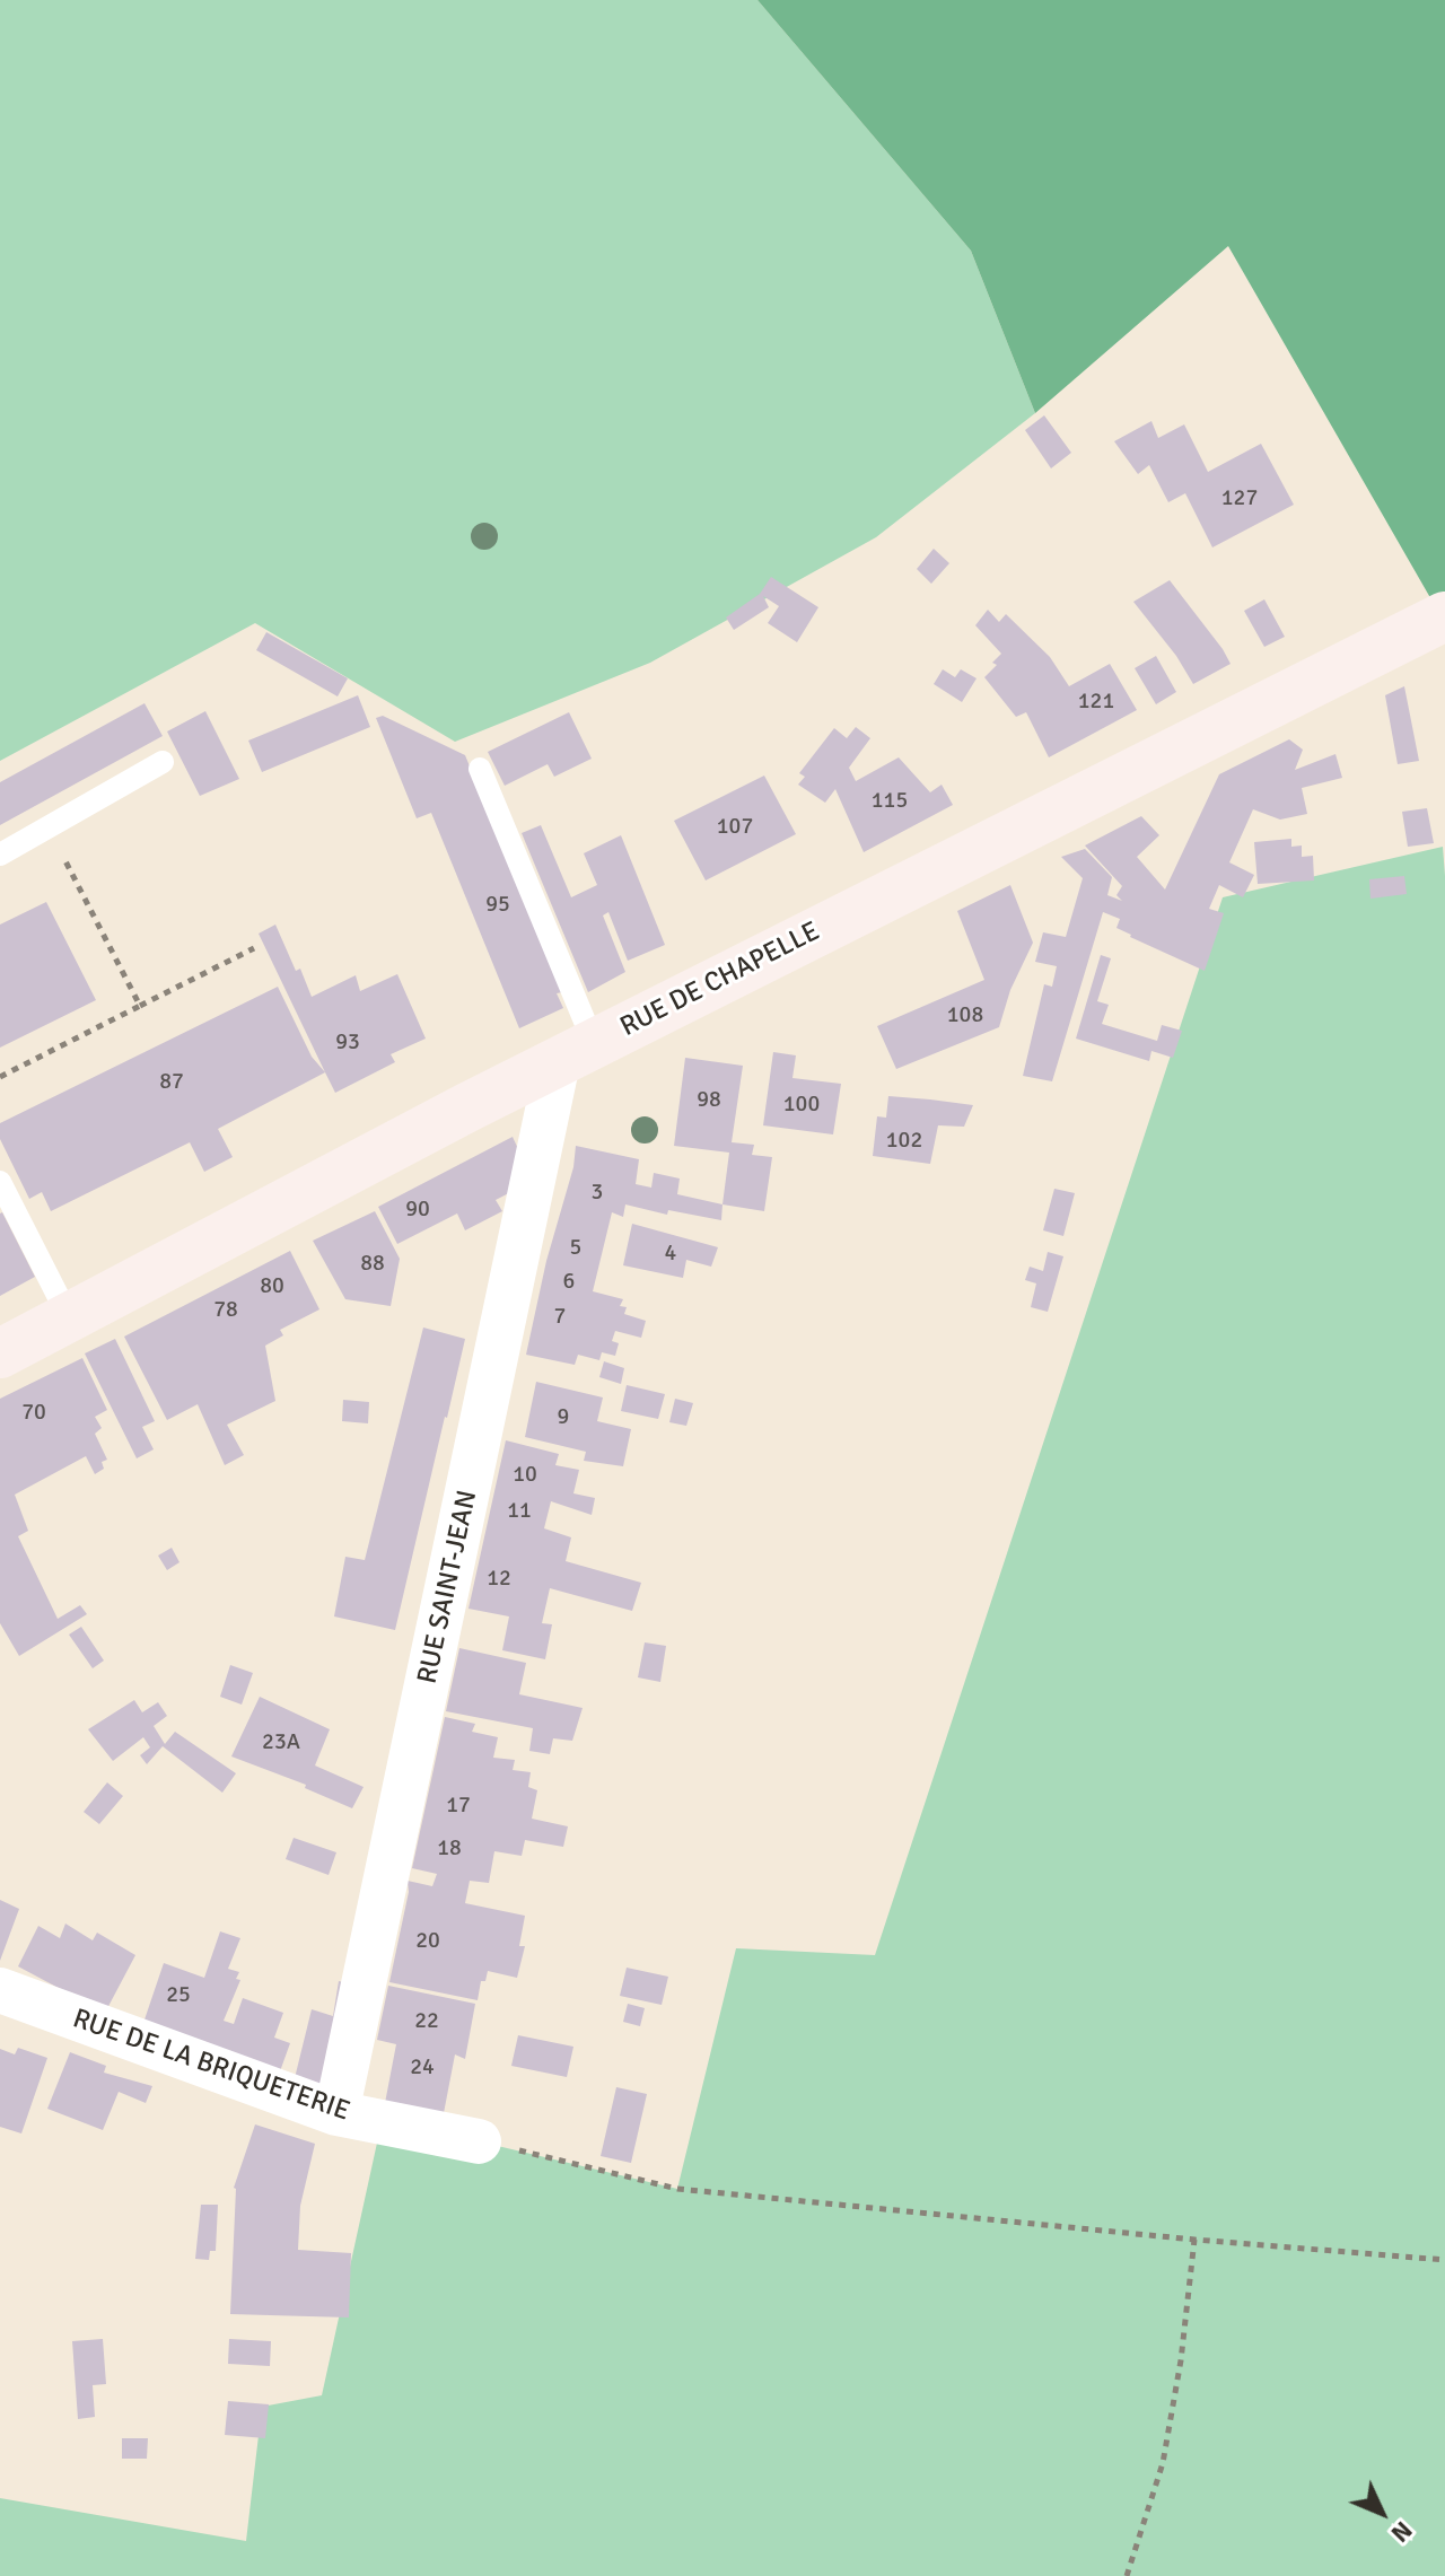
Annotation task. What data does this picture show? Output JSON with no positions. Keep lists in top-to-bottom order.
{
  "streets": {
    "main road": ["RUE DE CHAPELLE"],
    "street": ["RUE SAINT-JEAN", "RUE DE LA BRIQUETERIE"]
  },
  "crossings": [
    ["RUE DE CHAPELLE", "RUE SAINT-JEAN"],
    ["RUE SAINT-JEAN", "RUE DE LA BRIQUETERIE"]
  ],
  "house_numbers": [
    "127",
    "121",
    "115",
    "107",
    "95",
    "108",
    "93",
    "87",
    "98",
    "100",
    "102",
    "3",
    "90",
    "5",
    "4",
    "88",
    "6",
    "80",
    "78",
    "7",
    "70",
    "9",
    "10",
    "11",
    "12",
    "23A",
    "17",
    "18",
    "20",
    "25",
    "22",
    "24"
  ],
  "north": "bottom right"
}
